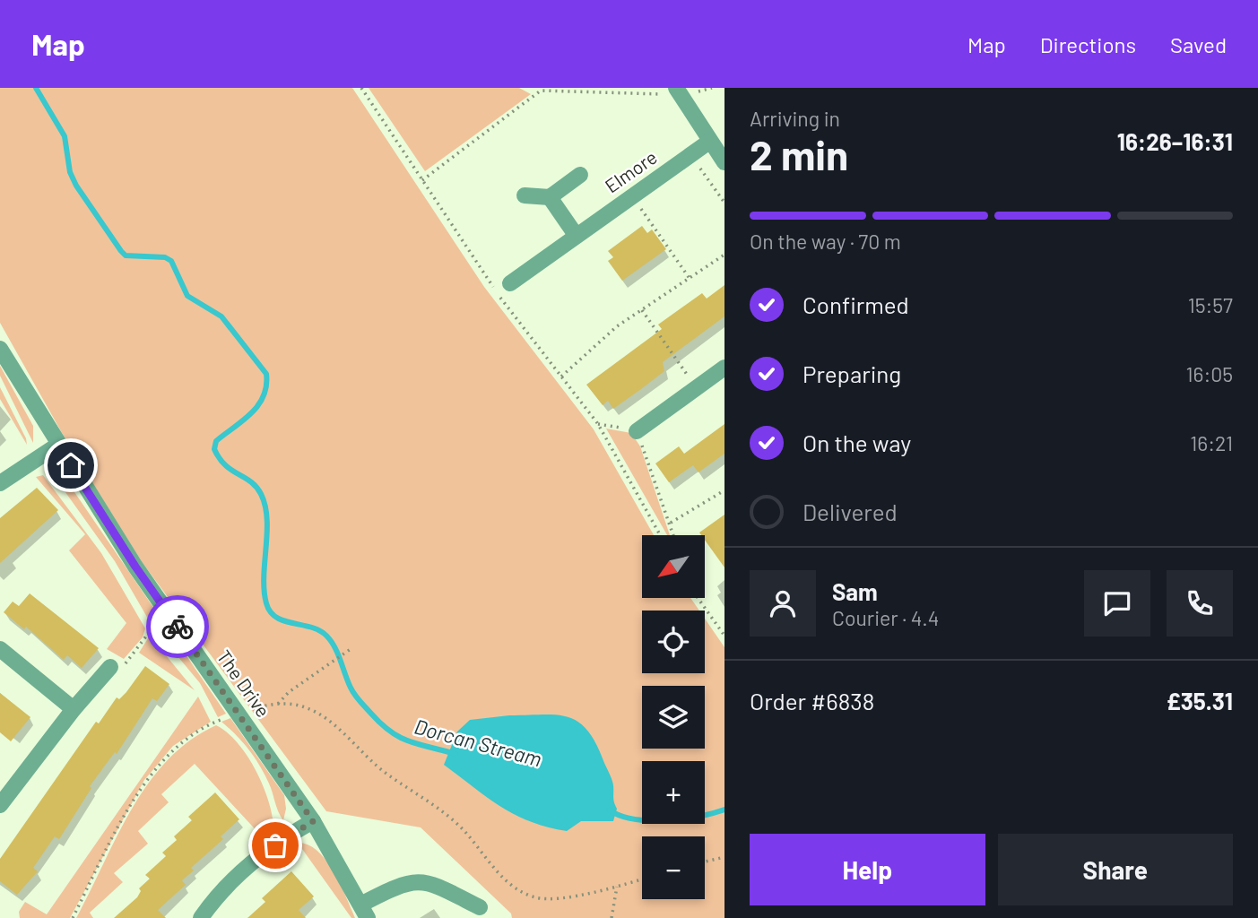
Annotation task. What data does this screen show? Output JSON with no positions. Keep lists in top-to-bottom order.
{
  "streets": {
    "street": ["Elmore", "The Drive"]
  },
  "water": ["Dorcan Stream"],
  "north": "bottom left",
  "page": {
    "header": "Map",
    "nav": ["Map", "Directions", "Saved"],
    "heading": ["2 min", "Arriving in", "16:26–16:31"],
    "panel": [
      "Sam",
      "Courier · 4.4",
      "Order #6838",
      "£35.31"
    ],
    "bar": "On the way · 70 m",
    "list": [
      ["Confirmed", "15:57"],
      ["Preparing", "16:05"],
      ["On the way", "16:21"],
      "Delivered"
    ],
    "map_buttons": ["+", "−"],
    "buttons": ["Help", "Share"]
  }
}
